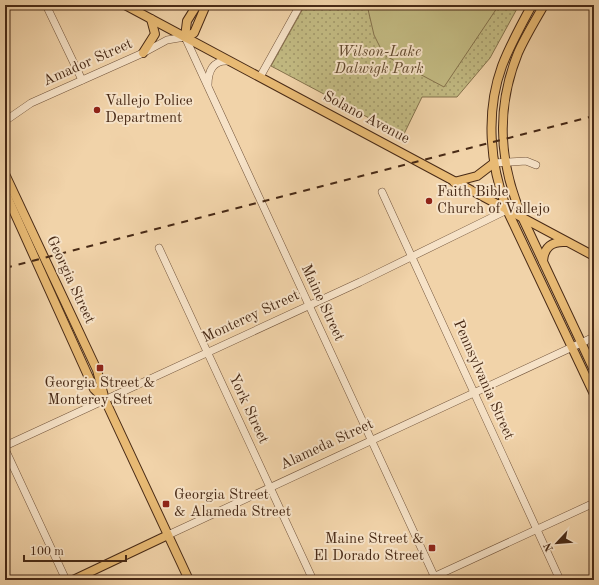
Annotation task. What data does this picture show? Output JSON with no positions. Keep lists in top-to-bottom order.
{
  "streets": {
    "main road": ["Solano Avenue", "Georgia Street", "Alameda Street"],
    "street": [
      "Amador Street",
      "Maine Street",
      "Monterey Street",
      "Pennsylvania Street",
      "York Street"
    ]
  },
  "crossings": [
    ["Amador Street", "Solano Avenue"],
    ["Amador Street", "Maine Street"],
    ["Solano Avenue", "Maine Street"],
    ["Solano Avenue", "Monterey Street"],
    ["Georgia Street", "Monterey Street"],
    ["Georgia Street", "Alameda Street"],
    ["Maine Street", "Monterey Street"],
    ["Maine Street", "Alameda Street"],
    ["Monterey Street", "Pennsylvania Street"],
    ["Monterey Street", "York Street"],
    ["Pennsylvania Street", "Alameda Street"],
    ["York Street", "Alameda Street"]
  ],
  "parks": ["Wilson-Lake Dalwigk Park"],
  "places": {
    "other": ["Vallejo Police Department", "Faith Bible Church of Vallejo"],
    "transit": ["Georgia Street & Monterey Street", "Georgia Street & Alameda Street", "Maine Street & El Dorado Street"]
  },
  "scale_bar": "100 m",
  "north": "bottom left"
}
